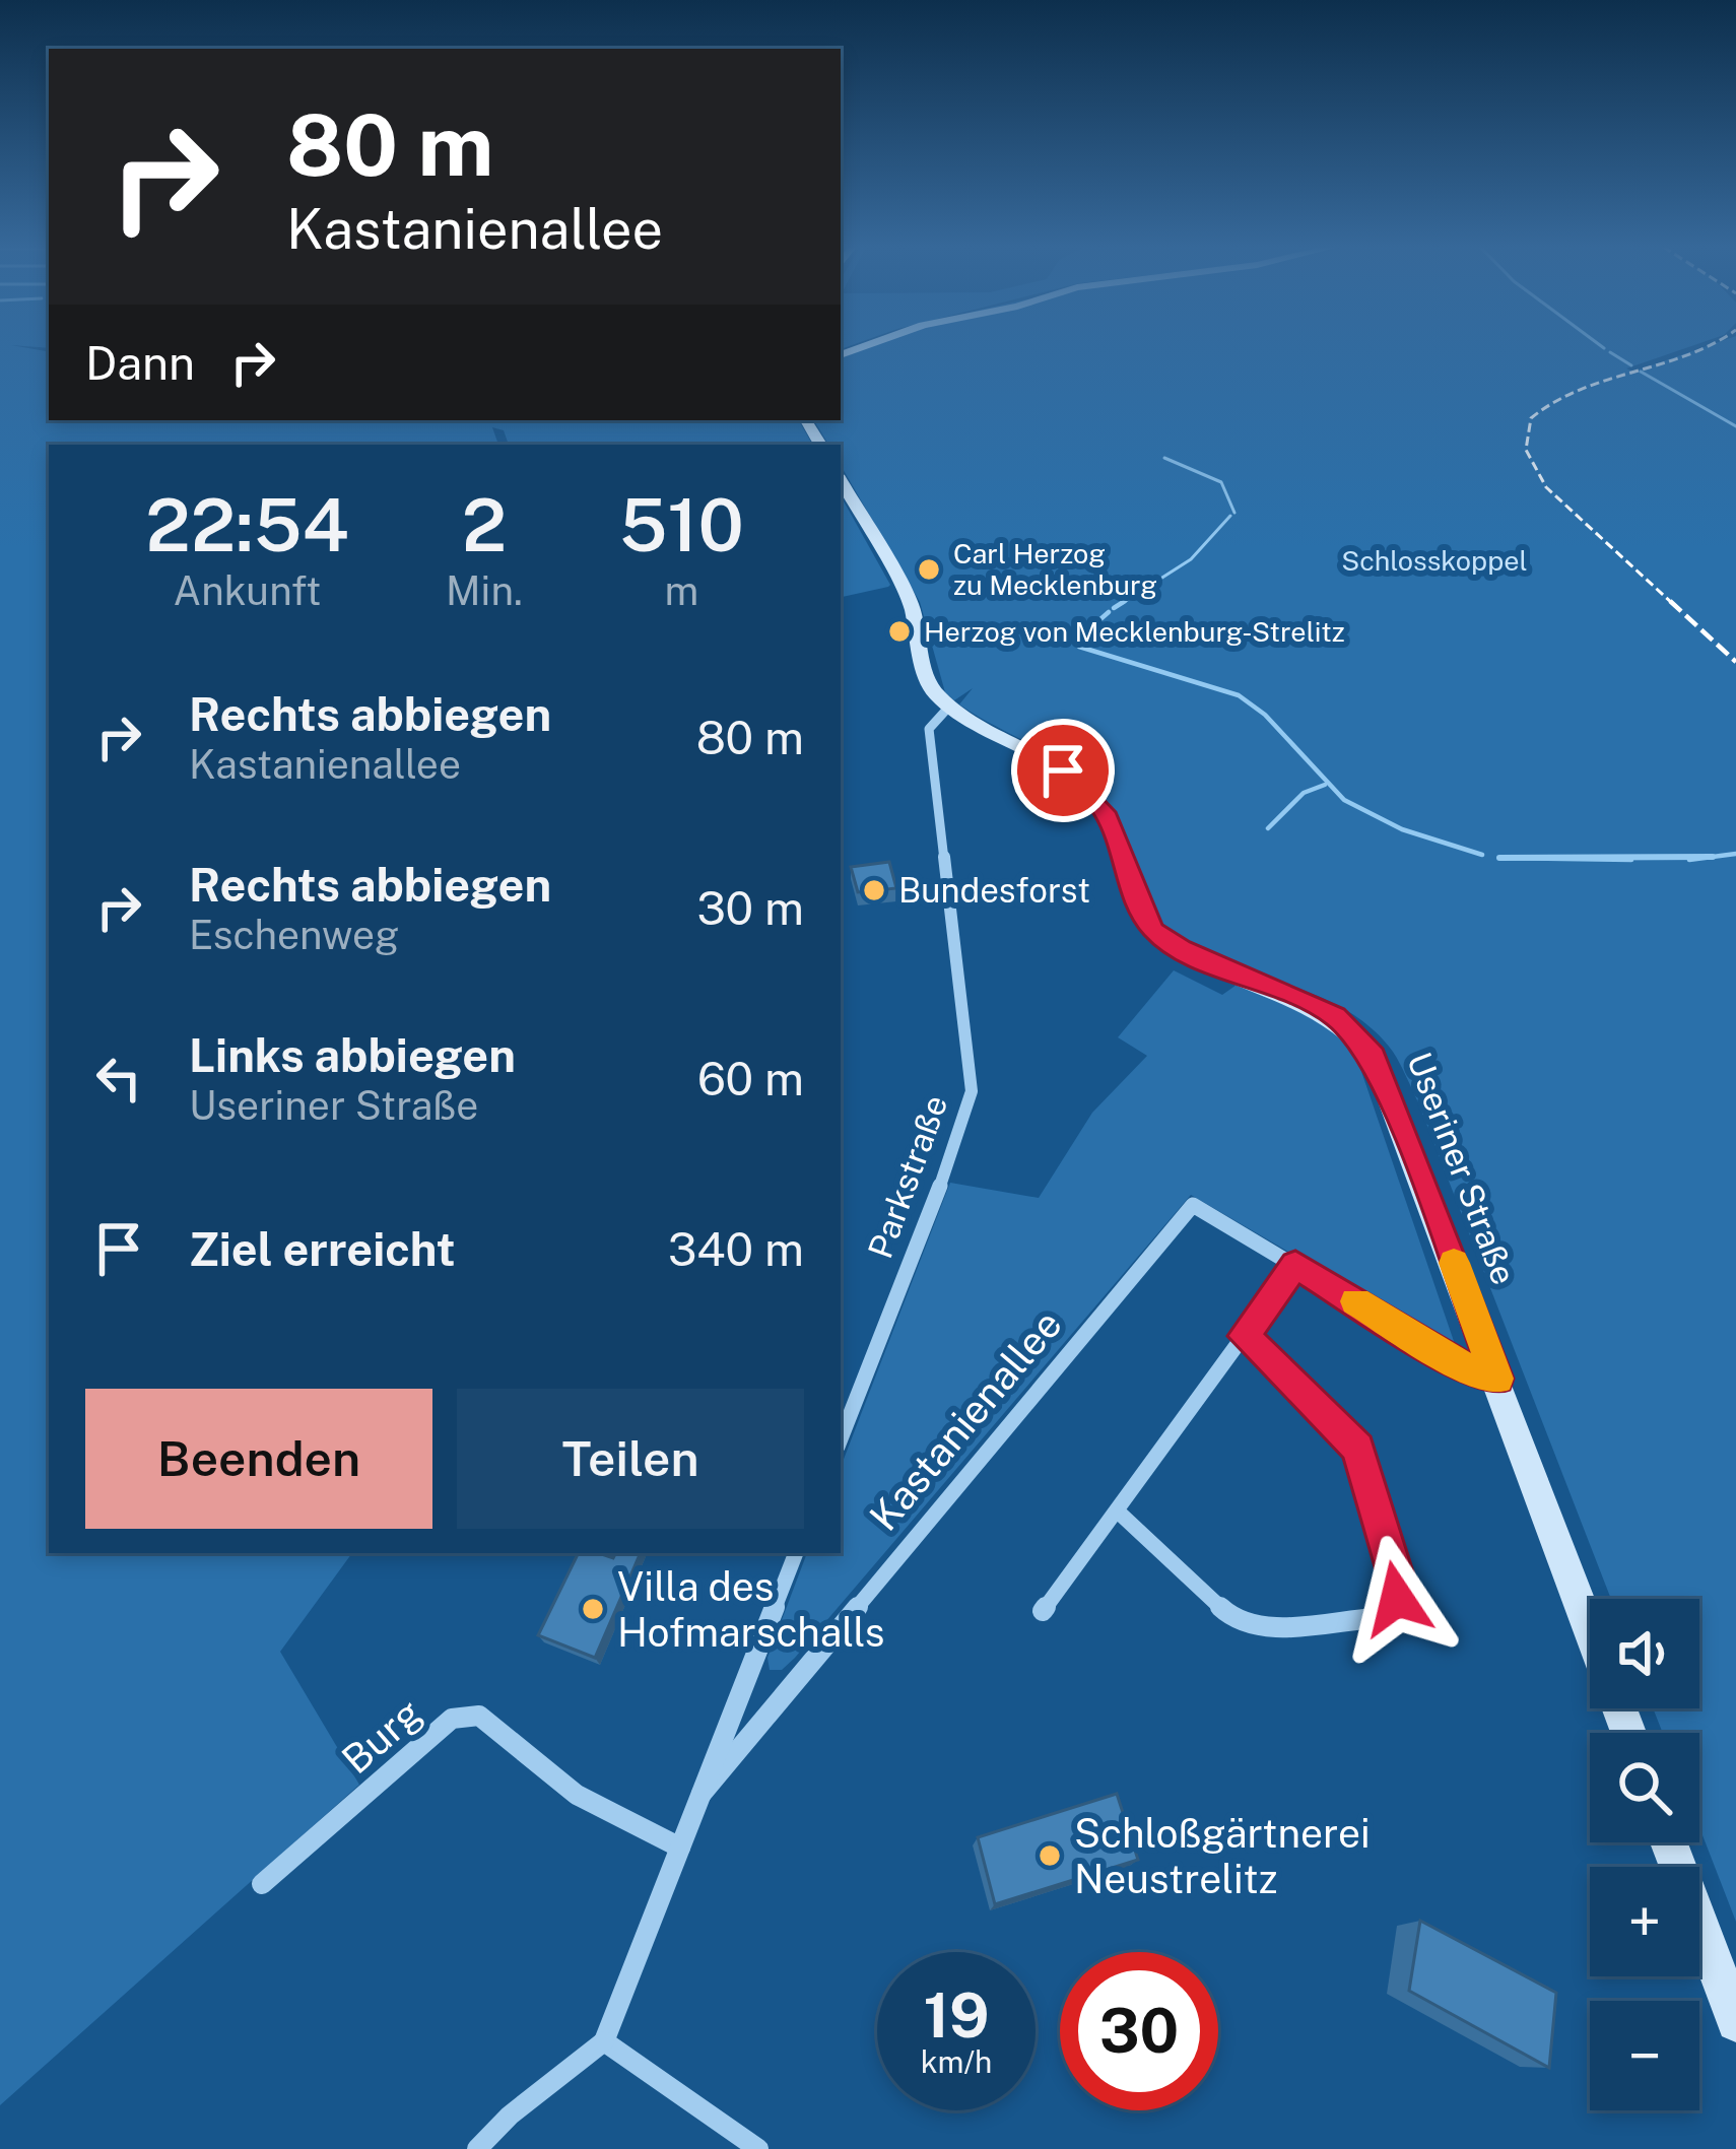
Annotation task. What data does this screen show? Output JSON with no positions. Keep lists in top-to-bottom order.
{
  "streets": {
    "main road": ["Useriner Straße"],
    "street": ["Parkstraße", "Kastanienallee", "Burg"]
  },
  "crossings": [
    ["Useriner Straße", "Parkstraße"]
  ],
  "parks": ["Schlosskoppel"],
  "places": [
    "Carl Herzog zu Mecklenburg",
    "Herzog von Mecklenburg-Strelitz",
    "Bundesforst",
    "Villa des Hofmarschalls",
    "Schloßgärtnerei Neustrelitz"
  ],
  "page": {
    "turn": ["80 m", "Kastanienallee"],
    "then": "Dann",
    "eta": [
      "22:54",
      "Ankunft",
      "2",
      "Min.",
      "510",
      "m"
    ],
    "list": [
      {
        "name": "Rechts abbiegen",
        "note": "Kastanienallee",
        "value": "80 m"
      },
      {
        "name": "Rechts abbiegen",
        "note": "Eschenweg",
        "value": "30 m"
      },
      {
        "name": "Links abbiegen",
        "note": "Useriner Straße",
        "value": "60 m"
      },
      {
        "name": "Ziel erreicht",
        "value": "340 m"
      }
    ],
    "buttons": ["Beenden", "Teilen"],
    "map_buttons": ["+", "−"],
    "speed": "19 km/h",
    "limit": "30"
  }
}
